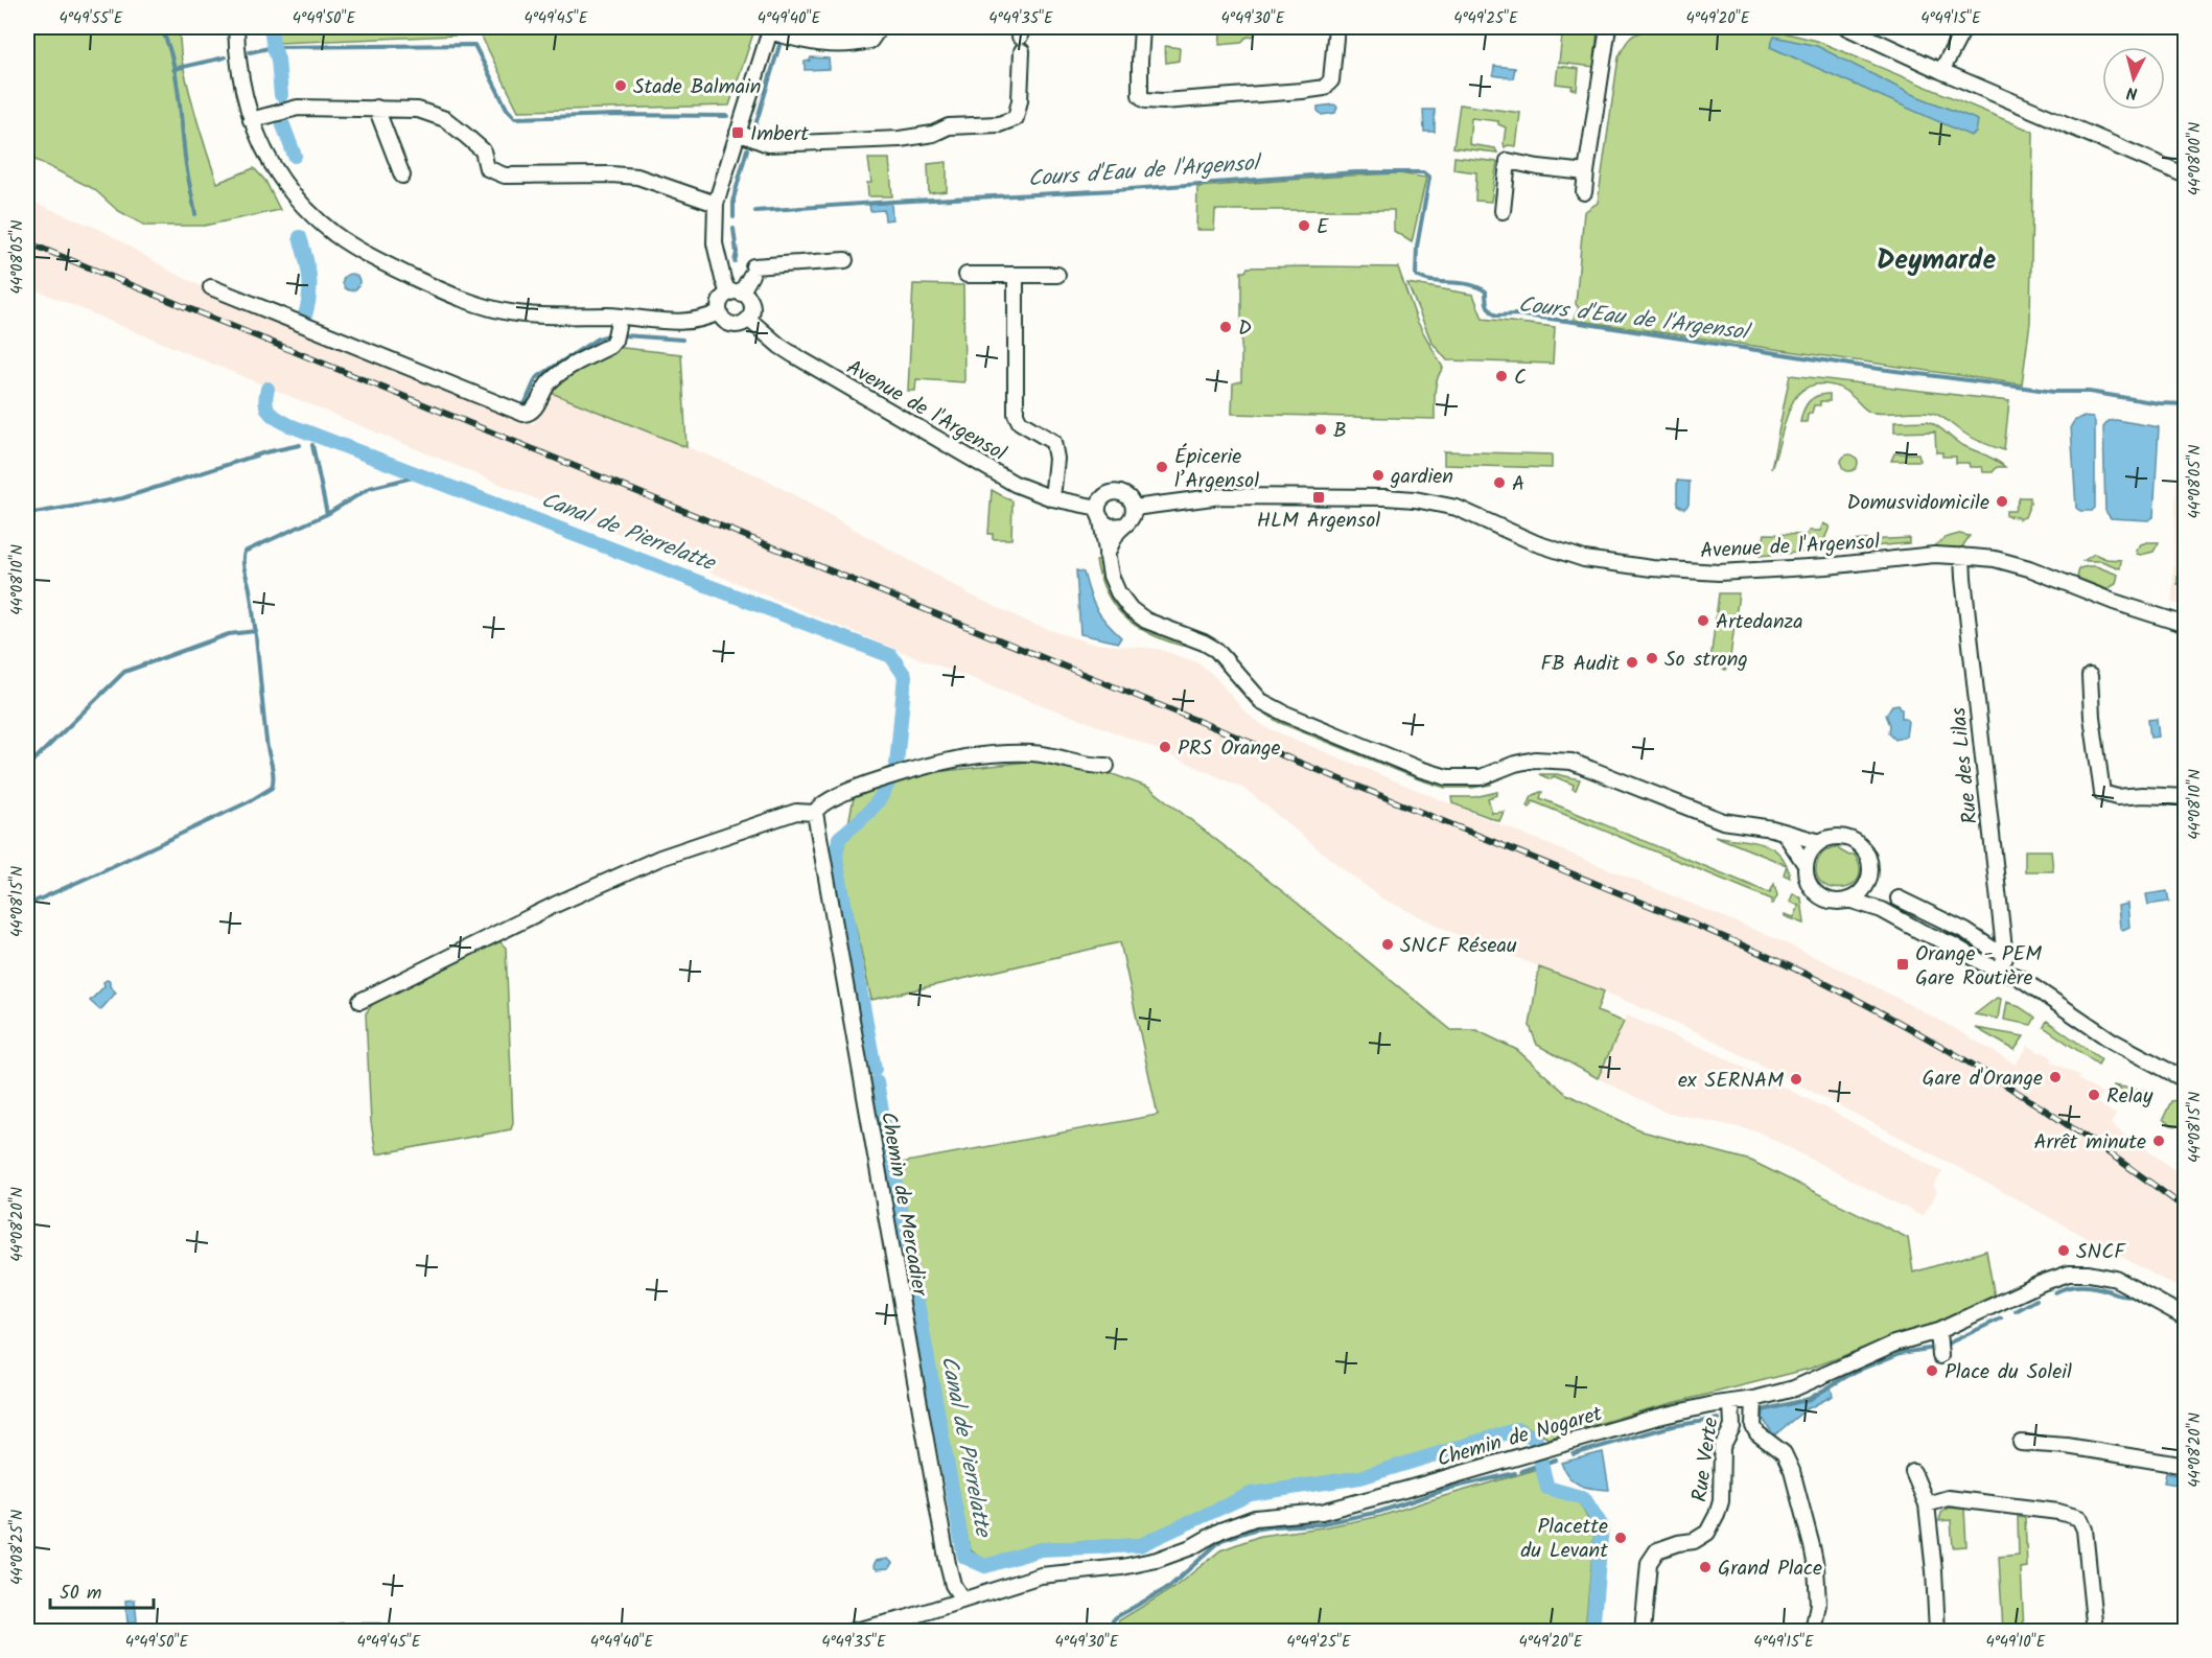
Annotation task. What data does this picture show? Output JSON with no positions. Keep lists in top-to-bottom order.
{
  "streets": {
    "street": [
      "Avenue de l'Argensol",
      "Rue des Lilas",
      "Chemin de Mercadier",
      "Chemin de Nogaret",
      "Rue Verte"
    ]
  },
  "crossings": [
    ["Avenue de l'Argensol", "Rue des Lilas"],
    ["Chemin de Mercadier", "Chemin de Nogaret"],
    ["Chemin de Nogaret", "Rue Verte"]
  ],
  "districts": ["Deymarde"],
  "water": ["Cours d'Eau de l'Argensol", "Canal de Pierrelatte"],
  "places": {
    "other": [
      "Stade Balmain",
      "E",
      "D",
      "C",
      "B",
      "Épicerie l’Argensol",
      "gardien",
      "A",
      "Domusvidomicile",
      "Artedanza",
      "So strong",
      "FB Audit",
      "PRS Orange",
      "SNCF Réseau",
      "Gare d'Orange",
      "ex SERNAM",
      "Relay",
      "Arrêt minute",
      "SNCF",
      "Place du Soleil",
      "Placette du Levant",
      "Grand Place"
    ],
    "transit": ["Imbert", "HLM Argensol", "Orange - PEM Gare Routière"]
  },
  "scale_bar": "50 m",
  "north": "bottom",
  "coordinates": [
    "4°49'55\"E",
    "4°49'50\"E",
    "4°49'45\"E",
    "4°49'40\"E",
    "4°49'35\"E",
    "4°49'30\"E",
    "4°49'25\"E",
    "4°49'20\"E",
    "4°49'15\"E",
    "44°08'00\"N",
    "44°08'05\"N",
    "44°08'10\"N",
    "44°08'15\"N",
    "44°08'20\"N",
    "44°08'25\"N",
    "4°49'10\"E"
  ]
}
